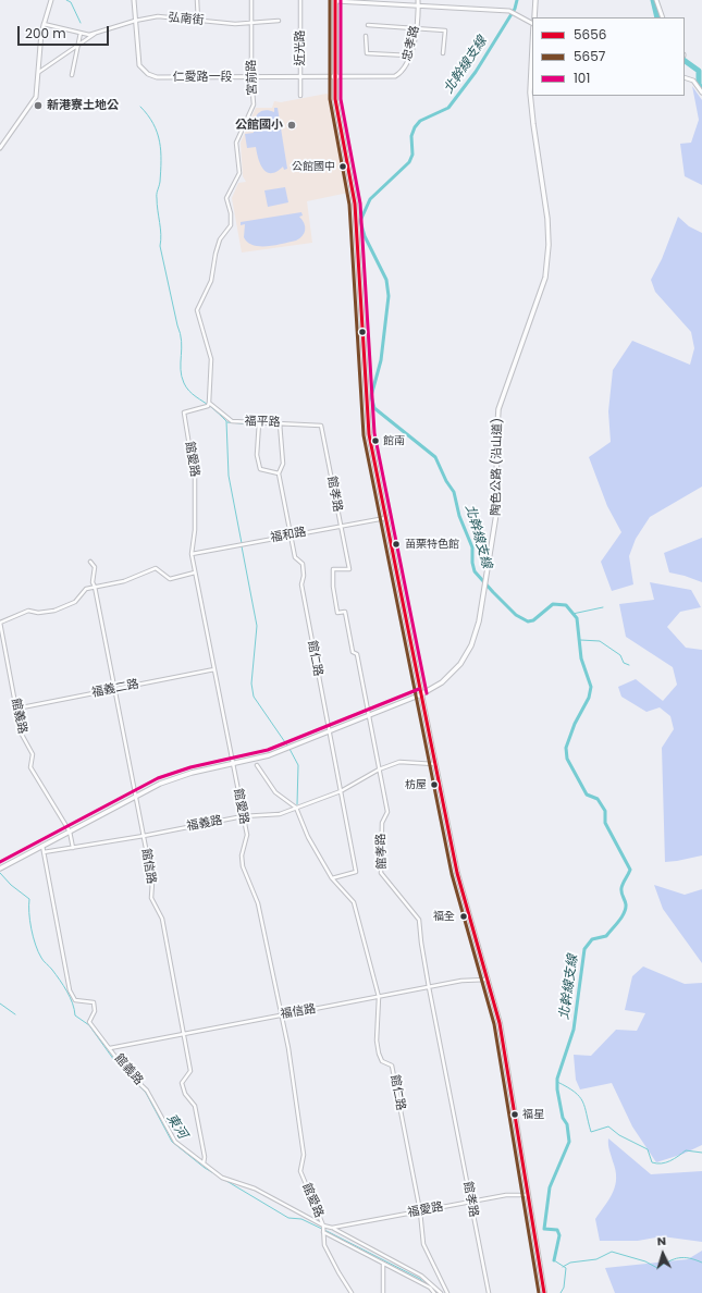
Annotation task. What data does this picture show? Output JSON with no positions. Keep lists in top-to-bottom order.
{
  "streets": {
    "main road": ["陶色公路 (沿山道)"],
    "street": [
      "弘南街",
      "忠孝路",
      "近光路",
      "仁愛路一段",
      "宮前路",
      "福平路",
      "館愛路",
      "館孝路",
      "福和路",
      "館仁路",
      "福義二路",
      "館義路",
      "福義路",
      "館信路",
      "福信路",
      "福愛路"
    ]
  },
  "crossings": [
    ["弘南街", "仁愛路一段"],
    ["弘南街", "宮前路"],
    ["忠孝路", "仁愛路一段"],
    ["近光路", "仁愛路一段"],
    ["仁愛路一段", "宮前路"],
    ["宮前路", "福平路"],
    ["宮前路", "館愛路"],
    ["福平路", "館愛路"],
    ["福平路", "館孝路"],
    ["福平路", "館仁路"],
    ["館愛路", "陶色公路 (沿山道)"],
    ["館愛路", "福和路"],
    ["館愛路", "福義二路"],
    ["館愛路", "館義路"],
    ["館愛路", "福義路"],
    ["館愛路", "福信路"],
    ["館愛路", "福愛路"],
    ["陶色公路 (沿山道)", "館孝路"],
    ["陶色公路 (沿山道)", "館仁路"],
    ["陶色公路 (沿山道)", "館義路"],
    ["陶色公路 (沿山道)", "館信路"],
    ["館孝路", "福和路"],
    ["館孝路", "福義路"],
    ["館孝路", "福信路"],
    ["館孝路", "福愛路"],
    ["福和路", "館仁路"],
    ["館仁路", "福義路"],
    ["館仁路", "福信路"],
    ["館仁路", "福愛路"],
    ["福義二路", "館義路"],
    ["福義二路", "館信路"],
    ["館義路", "福義路"],
    ["館義路", "館信路"],
    ["館義路", "福信路"],
    ["館義路", "福愛路"],
    ["福義路", "館信路"],
    ["館信路", "福信路"]
  ],
  "water": ["北幹線支線", "東河"],
  "places": [
    "新港寮土地公",
    "公館國小",
    "公館國中",
    "館南",
    "苗栗特色館",
    "枋屋",
    "福全",
    "福星"
  ],
  "lines": ["transit line 5656", "transit line 5657", "transit line 101"],
  "legend": ["5656", "5657", "101"],
  "scale_bar": "200 m",
  "north": "top"
}
